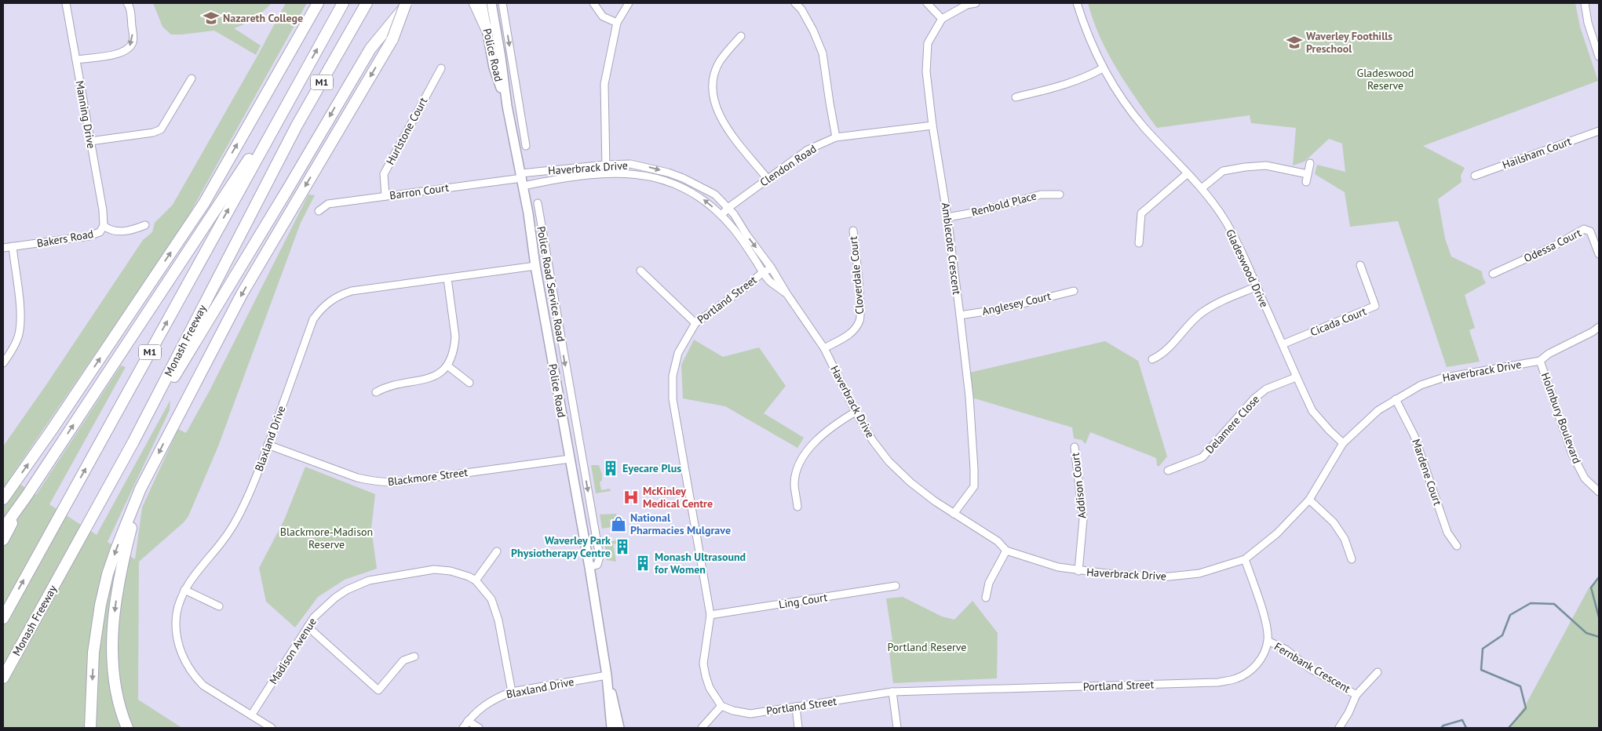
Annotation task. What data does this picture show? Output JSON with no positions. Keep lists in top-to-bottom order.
{
  "streets": {
    "highway": ["M1", "Monash Freeway"],
    "main road": ["Police Road"],
    "street": [
      "Manning Drive",
      "Hurlstone Court",
      "Hailsham Court",
      "Clendon Road",
      "Haverbrack Drive",
      "Barron Court",
      "Renbold Place",
      "Bakers Road",
      "Odessa Court",
      "Amblecote Crescent",
      "Gladeswood Drive",
      "Cloverdale Court",
      "Police Road Service Road",
      "Portland Street",
      "Anglesey Court",
      "Cicada Court",
      "Holmbury Boulevard",
      "Delamere Close",
      "Blaxland Drive",
      "Mardene Court",
      "Blackmore Street",
      "Addison Court",
      "Ling Court",
      "Madison Avenue",
      "Fernbank Crescent"
    ]
  },
  "crossings": [
    ["Police Road", "Haverbrack Drive"],
    ["Police Road", "Barron Court"],
    ["Police Road", "Police Road Service Road"],
    ["Police Road", "Blaxland Drive"],
    ["Police Road", "Blackmore Street"],
    ["Manning Drive", "Bakers Road"],
    ["Hurlstone Court", "Barron Court"],
    ["Clendon Road", "Haverbrack Drive"],
    ["Clendon Road", "Amblecote Crescent"],
    ["Haverbrack Drive", "Barron Court"],
    ["Haverbrack Drive", "Amblecote Crescent"],
    ["Haverbrack Drive", "Gladeswood Drive"],
    ["Haverbrack Drive", "Cloverdale Court"],
    ["Haverbrack Drive", "Portland Street"],
    ["Haverbrack Drive", "Holmbury Boulevard"],
    ["Haverbrack Drive", "Mardene Court"],
    ["Haverbrack Drive", "Addison Court"],
    ["Renbold Place", "Amblecote Crescent"],
    ["Amblecote Crescent", "Anglesey Court"],
    ["Gladeswood Drive", "Cicada Court"],
    ["Gladeswood Drive", "Delamere Close"],
    ["Portland Street", "Ling Court"],
    ["Portland Street", "Fernbank Crescent"],
    ["Blaxland Drive", "Blackmore Street"],
    ["Blaxland Drive", "Madison Avenue"]
  ],
  "one_way": ["Police Road Service Road"],
  "parks": ["Gladeswood Reserve", "Blackmore-Madison Reserve", "Portland Reserve"],
  "places": {
    "school or university": ["Nazareth College", "Waverley Foothills Preschool"],
    "building": ["Eyecare Plus", "Waverley Park Physiotherapy Centre", "Monash Ultrasound for Women"],
    "hospital": ["McKinley Medical Centre"],
    "shop": ["National Pharmacies Mulgrave"]
  }
}
